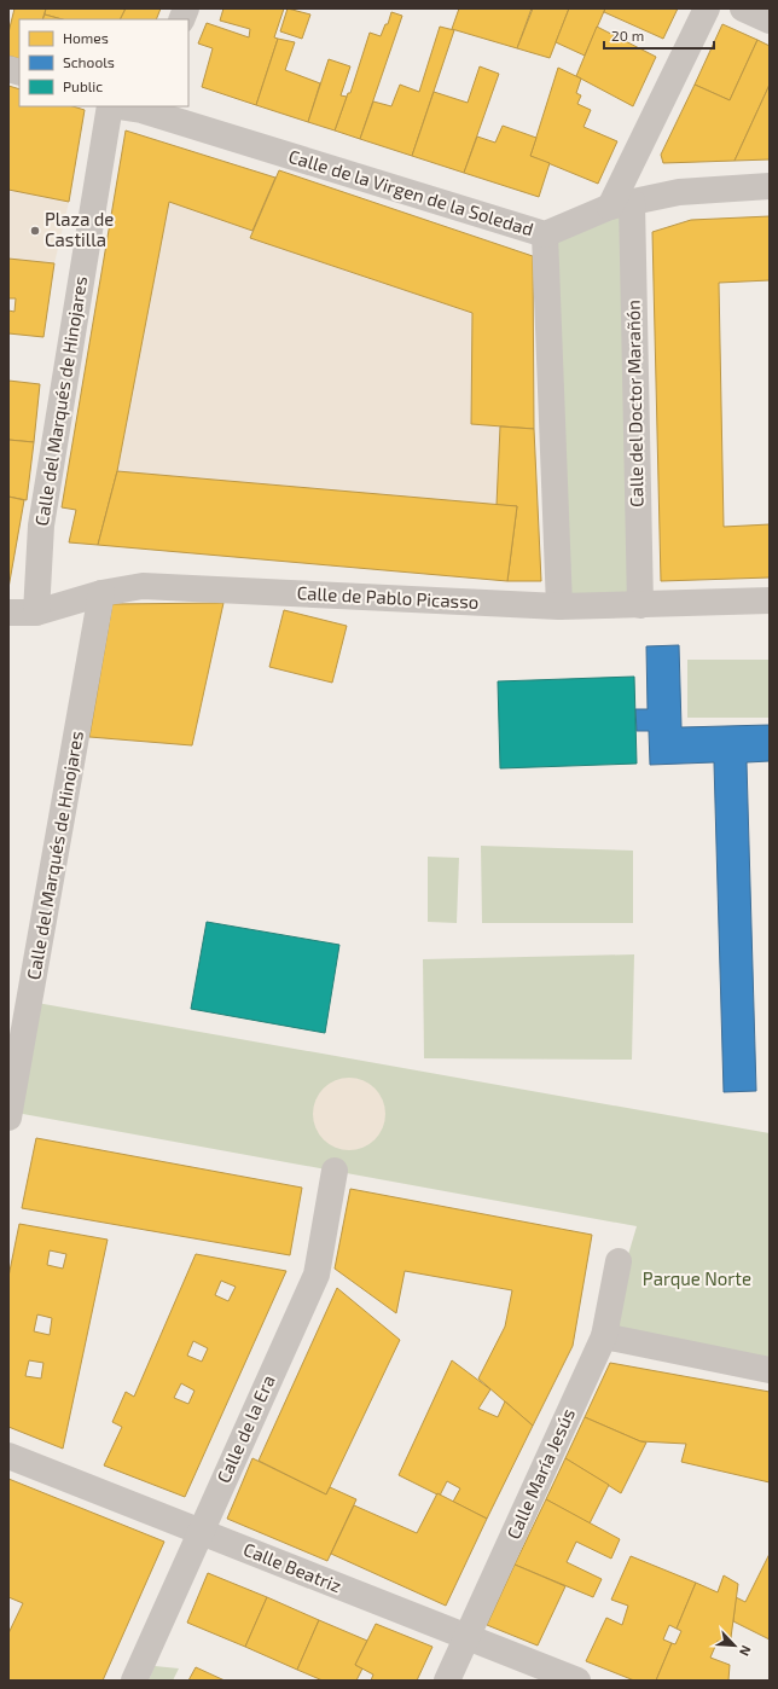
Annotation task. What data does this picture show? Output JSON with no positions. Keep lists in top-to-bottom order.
{
  "streets": {
    "street": [
      "Calle de la Virgen de la Soledad",
      "Calle del Marqués de Hinojares",
      "Calle del Doctor Marañón",
      "Calle de Pablo Picasso",
      "Calle de la Era",
      "Calle María Jesús",
      "Calle Beatriz"
    ]
  },
  "crossings": [
    ["Calle de la Virgen de la Soledad", "Calle del Doctor Marañón"],
    ["Calle del Marqués de Hinojares", "Calle de Pablo Picasso"],
    ["Calle del Doctor Marañón", "Calle de Pablo Picasso"],
    ["Calle de la Era", "Calle Beatriz"],
    ["Calle María Jesús", "Calle Beatriz"]
  ],
  "parks": ["Parque Norte"],
  "places": ["Plaza de Castilla"],
  "legend": ["Homes", "Schools", "Public"],
  "scale_bar": "20 m",
  "north": "bottom right"
}
